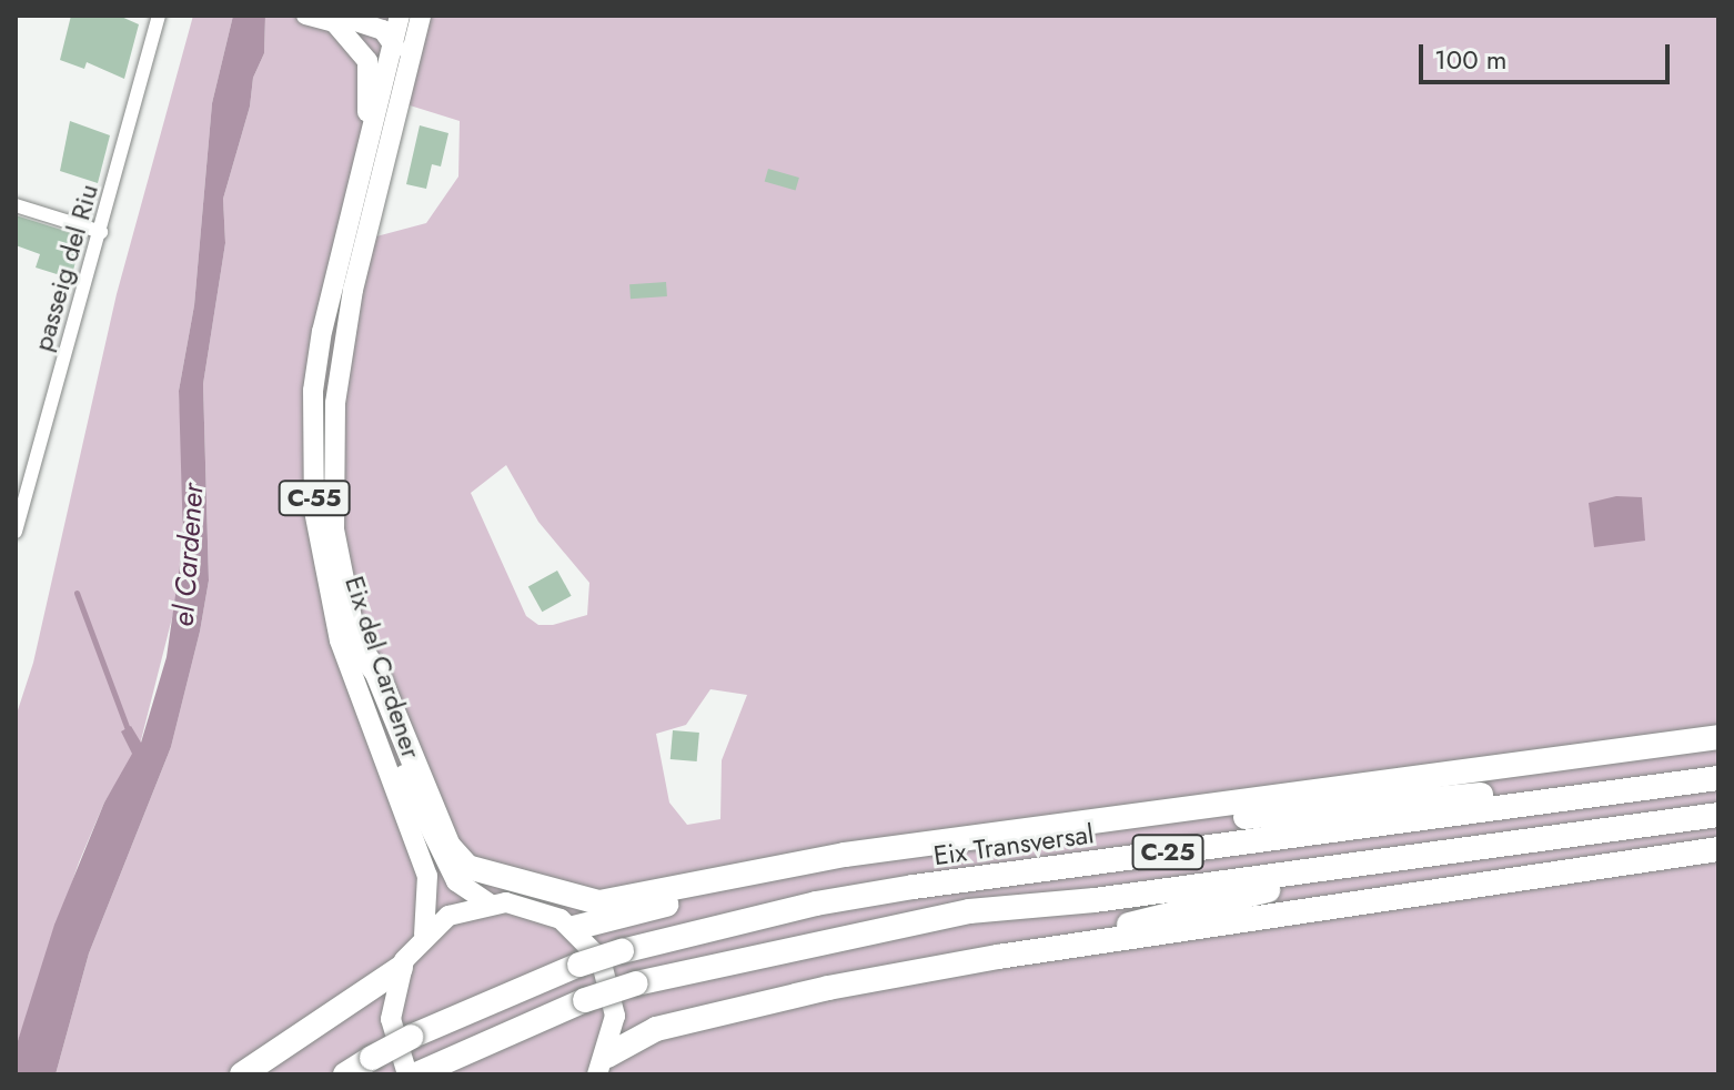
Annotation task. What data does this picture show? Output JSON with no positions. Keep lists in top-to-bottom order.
{
  "streets": {
    "highway": ["Eix Transversal", "C-25"],
    "main road": ["C-55", "Eix del Cardener"],
    "street": ["passeig del Riu"]
  },
  "water": ["el Cardener"],
  "scale_bar": "100 m"
}
